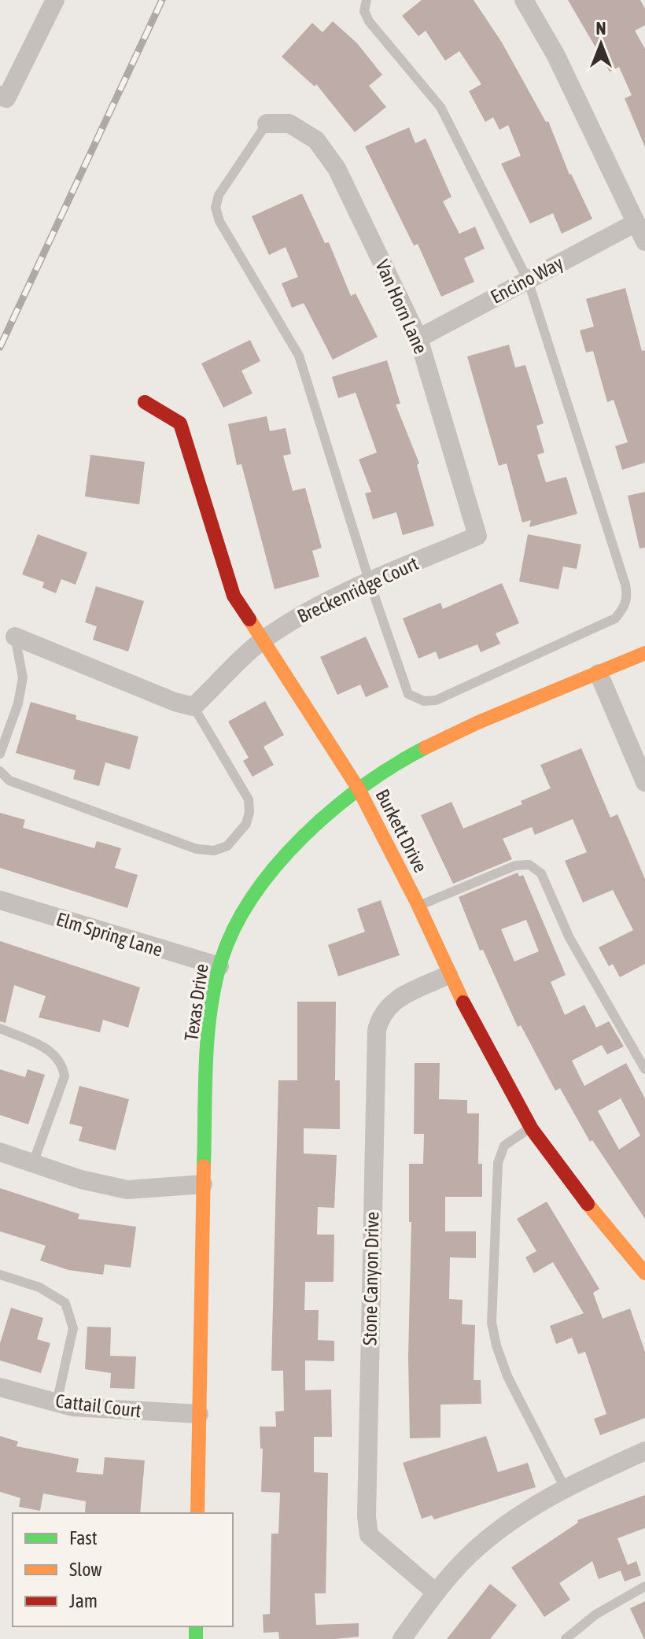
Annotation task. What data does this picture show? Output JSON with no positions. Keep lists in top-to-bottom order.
{
  "streets": {
    "street": [
      "Encino Way",
      "Van Horn Lane",
      "Breckenridge Court",
      "Burkett Drive",
      "Elm Spring Lane",
      "Texas Drive",
      "Stone Canyon Drive",
      "Cattail Court"
    ]
  },
  "crossings": [
    ["Encino Way", "Van Horn Lane"],
    ["Van Horn Lane", "Breckenridge Court"],
    ["Breckenridge Court", "Burkett Drive"],
    ["Burkett Drive", "Texas Drive"],
    ["Burkett Drive", "Stone Canyon Drive"],
    ["Elm Spring Lane", "Texas Drive"],
    ["Texas Drive", "Cattail Court"]
  ],
  "legend": ["Fast", "Slow", "Jam"],
  "north": "top"
}
